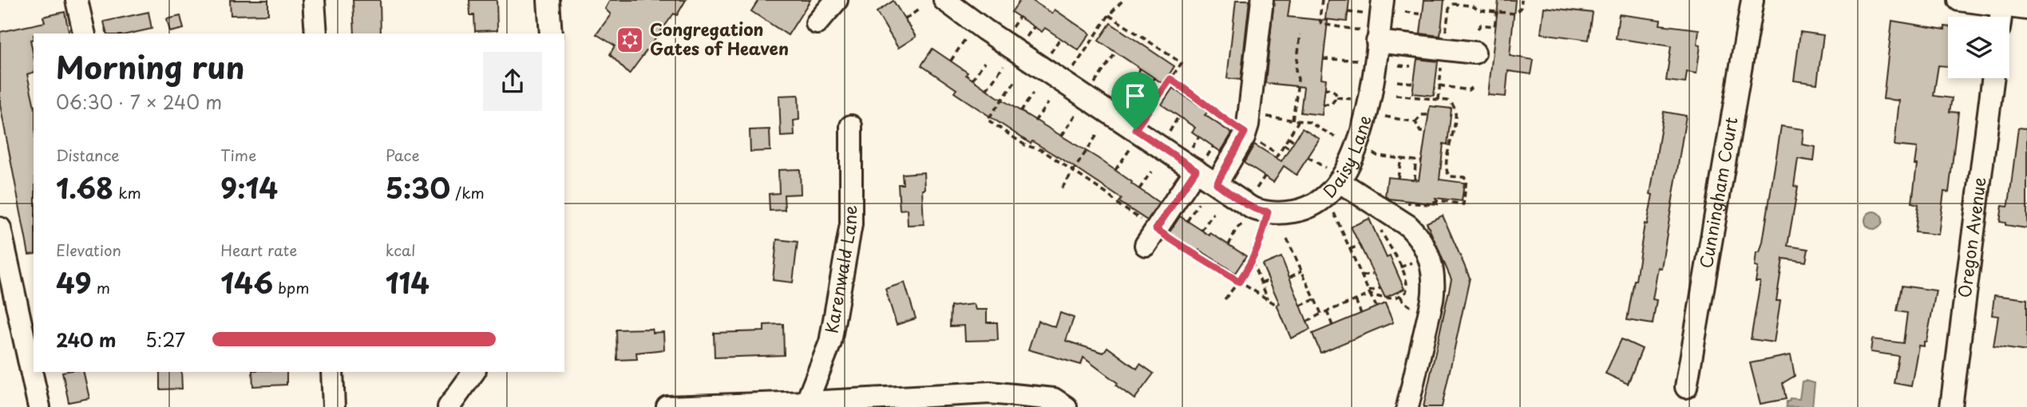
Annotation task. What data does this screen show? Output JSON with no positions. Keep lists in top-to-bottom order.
{
  "streets": {
    "street": [
      "Daisy Lane",
      "Cunningham Court",
      "Oregon Avenue",
      "Karenwald Lane"
    ]
  },
  "places": {
    "synagogue": ["Congregation Gates of Heaven"]
  },
  "page": {
    "heading": ["Morning run", "06:30 · 7 × 240 m"],
    "stats": [
      ["Distance", "1.68 km"],
      ["Time", "9:14"],
      ["Pace", "5:30 /km"],
      ["Elevation", "49 m"],
      ["Heart rate", "146 bpm"],
      ["kcal", "114"]
    ],
    "list": [
      {
        "name": "240 m",
        "note": "5:27"
      }
    ]
  }
}
